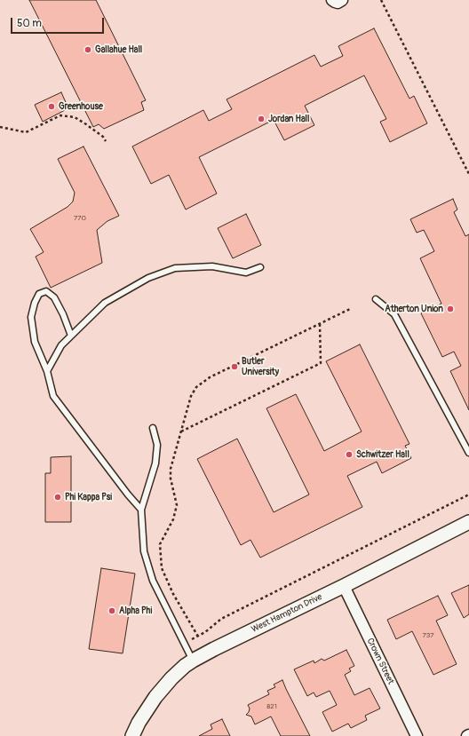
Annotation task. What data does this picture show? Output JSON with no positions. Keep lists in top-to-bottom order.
{
  "streets": {
    "street": ["West Hampton Drive", "Crown Street"]
  },
  "crossings": [
    ["West Hampton Drive", "Crown Street"]
  ],
  "places": [
    "Gallahue Hall",
    "Greenhouse",
    "Jordan Hall",
    "Atherton Union",
    "Butler University",
    "Schwitzer Hall",
    "Phi Kappa Psi",
    "Alpha Phi"
  ],
  "house_numbers": ["770", "737", "821"],
  "scale_bar": "50 m"
}
